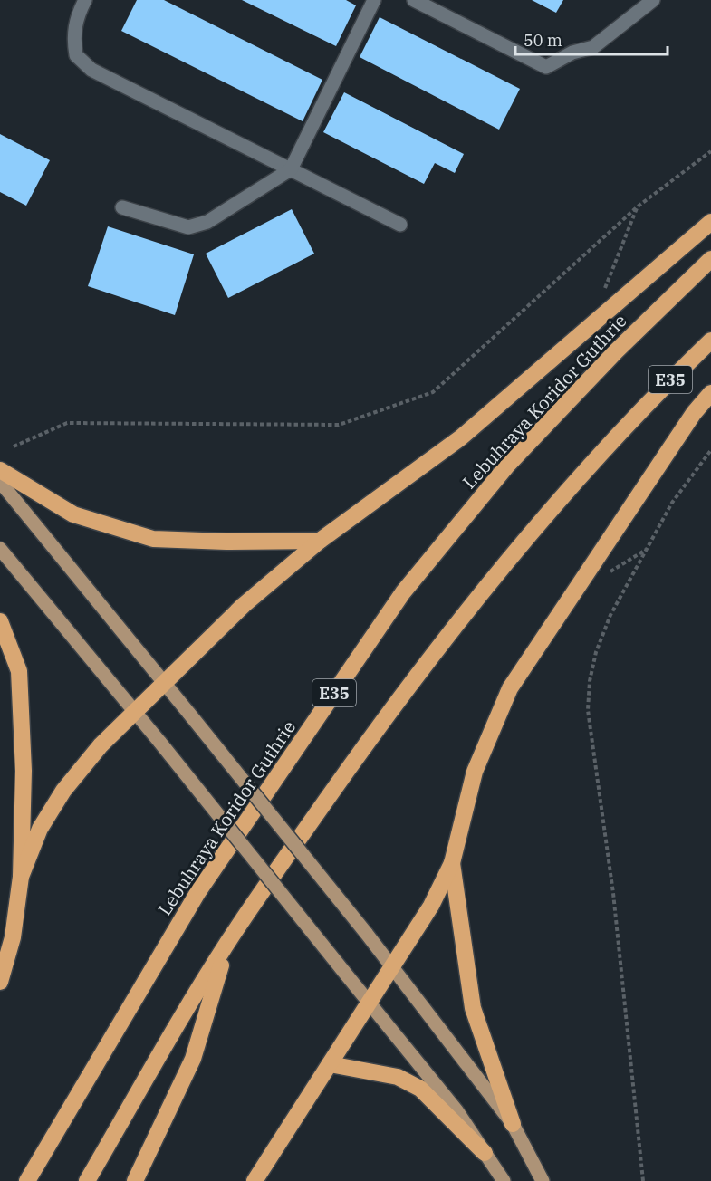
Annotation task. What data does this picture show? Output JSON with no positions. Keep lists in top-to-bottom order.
{
  "streets": {
    "highway": ["E35", "Lebuhraya Koridor Guthrie"]
  },
  "scale_bar": "50 m"
}
